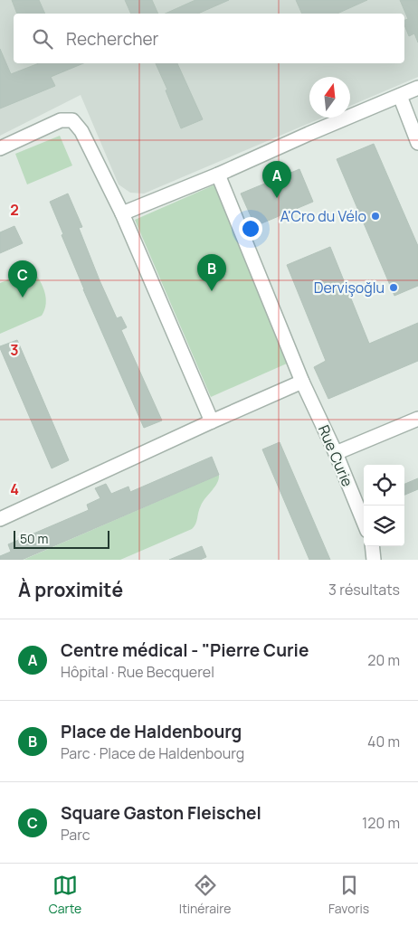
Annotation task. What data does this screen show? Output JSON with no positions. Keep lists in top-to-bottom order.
{
  "streets": {
    "street": ["Rue Curie"]
  },
  "places": ["A'Cro du Vélo", "Dervişoğlu"],
  "scale_bar": "50 m",
  "north": "top",
  "page": {
    "search": "Rechercher",
    "pins": ["A", "B", "C"],
    "scale": "50 m",
    "heading": ["À proximité", "3 résultats"],
    "list": [
      {
        "mark": "A",
        "name": "Centre médical - \"Pierre Curie",
        "note": "Hôpital · Rue Becquerel",
        "value": "20 m"
      },
      {
        "mark": "B",
        "name": "Place de Haldenbourg",
        "note": "Parc · Place de Haldenbourg",
        "value": "40 m"
      },
      {
        "mark": "C",
        "name": "Square Gaston Fleischel",
        "note": "Parc",
        "value": "120 m"
      }
    ],
    "nav": ["Carte", "Itinéraire", "Favoris"]
  },
  "grid": {
    "rows": ["2", "3", "4"]
  }
}
